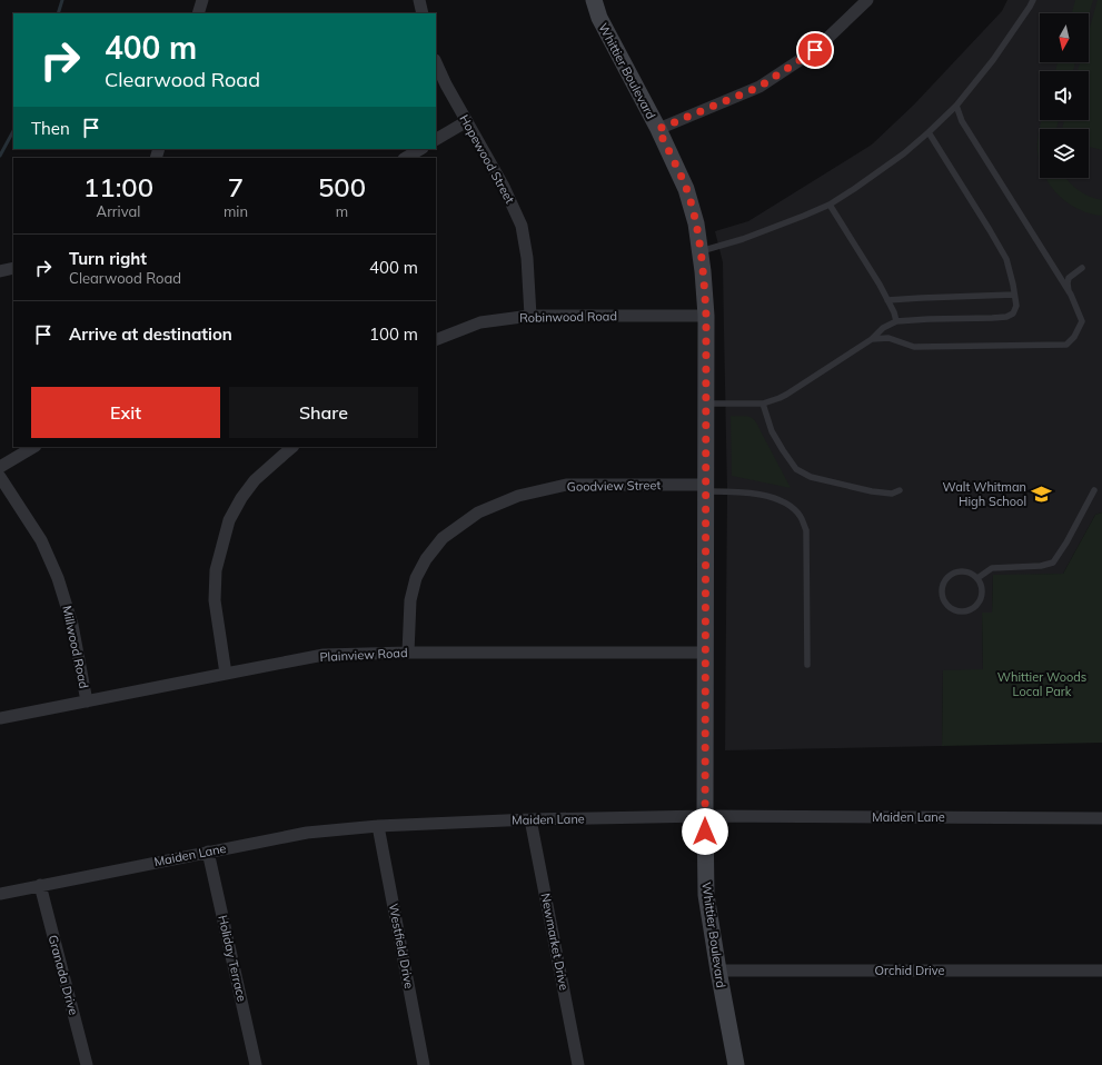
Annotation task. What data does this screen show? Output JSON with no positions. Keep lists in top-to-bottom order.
{
  "streets": {
    "street": [
      "Whittier Boulevard",
      "Hopewood Street",
      "Robinwood Road",
      "Goodview Street",
      "Millwood Road",
      "Plainview Road",
      "Maiden Lane",
      "Newmarket Drive",
      "Westfield Drive",
      "Holiday Terrace",
      "Orchid Drive",
      "Granada Drive"
    ]
  },
  "crossings": [
    ["Whittier Boulevard", "Robinwood Road"],
    ["Whittier Boulevard", "Goodview Street"],
    ["Whittier Boulevard", "Plainview Road"],
    ["Whittier Boulevard", "Maiden Lane"],
    ["Whittier Boulevard", "Orchid Drive"],
    ["Hopewood Street", "Robinwood Road"],
    ["Goodview Street", "Plainview Road"],
    ["Millwood Road", "Plainview Road"],
    ["Maiden Lane", "Newmarket Drive"],
    ["Maiden Lane", "Westfield Drive"],
    ["Maiden Lane", "Holiday Terrace"],
    ["Maiden Lane", "Granada Drive"]
  ],
  "parks": ["Whittier Woods Local Park"],
  "places": {
    "school or university": ["Walt Whitman High School"]
  },
  "north": "bottom",
  "page": {
    "turn": ["400 m", "Clearwood Road"],
    "then": "Then",
    "eta": [
      "11:00",
      "Arrival",
      "7",
      "min",
      "500",
      "m"
    ],
    "list": [
      {
        "name": "Turn right",
        "note": "Clearwood Road",
        "value": "400 m"
      },
      {
        "name": "Arrive at destination",
        "value": "100 m"
      }
    ],
    "buttons": ["Exit", "Share"]
  }
}
